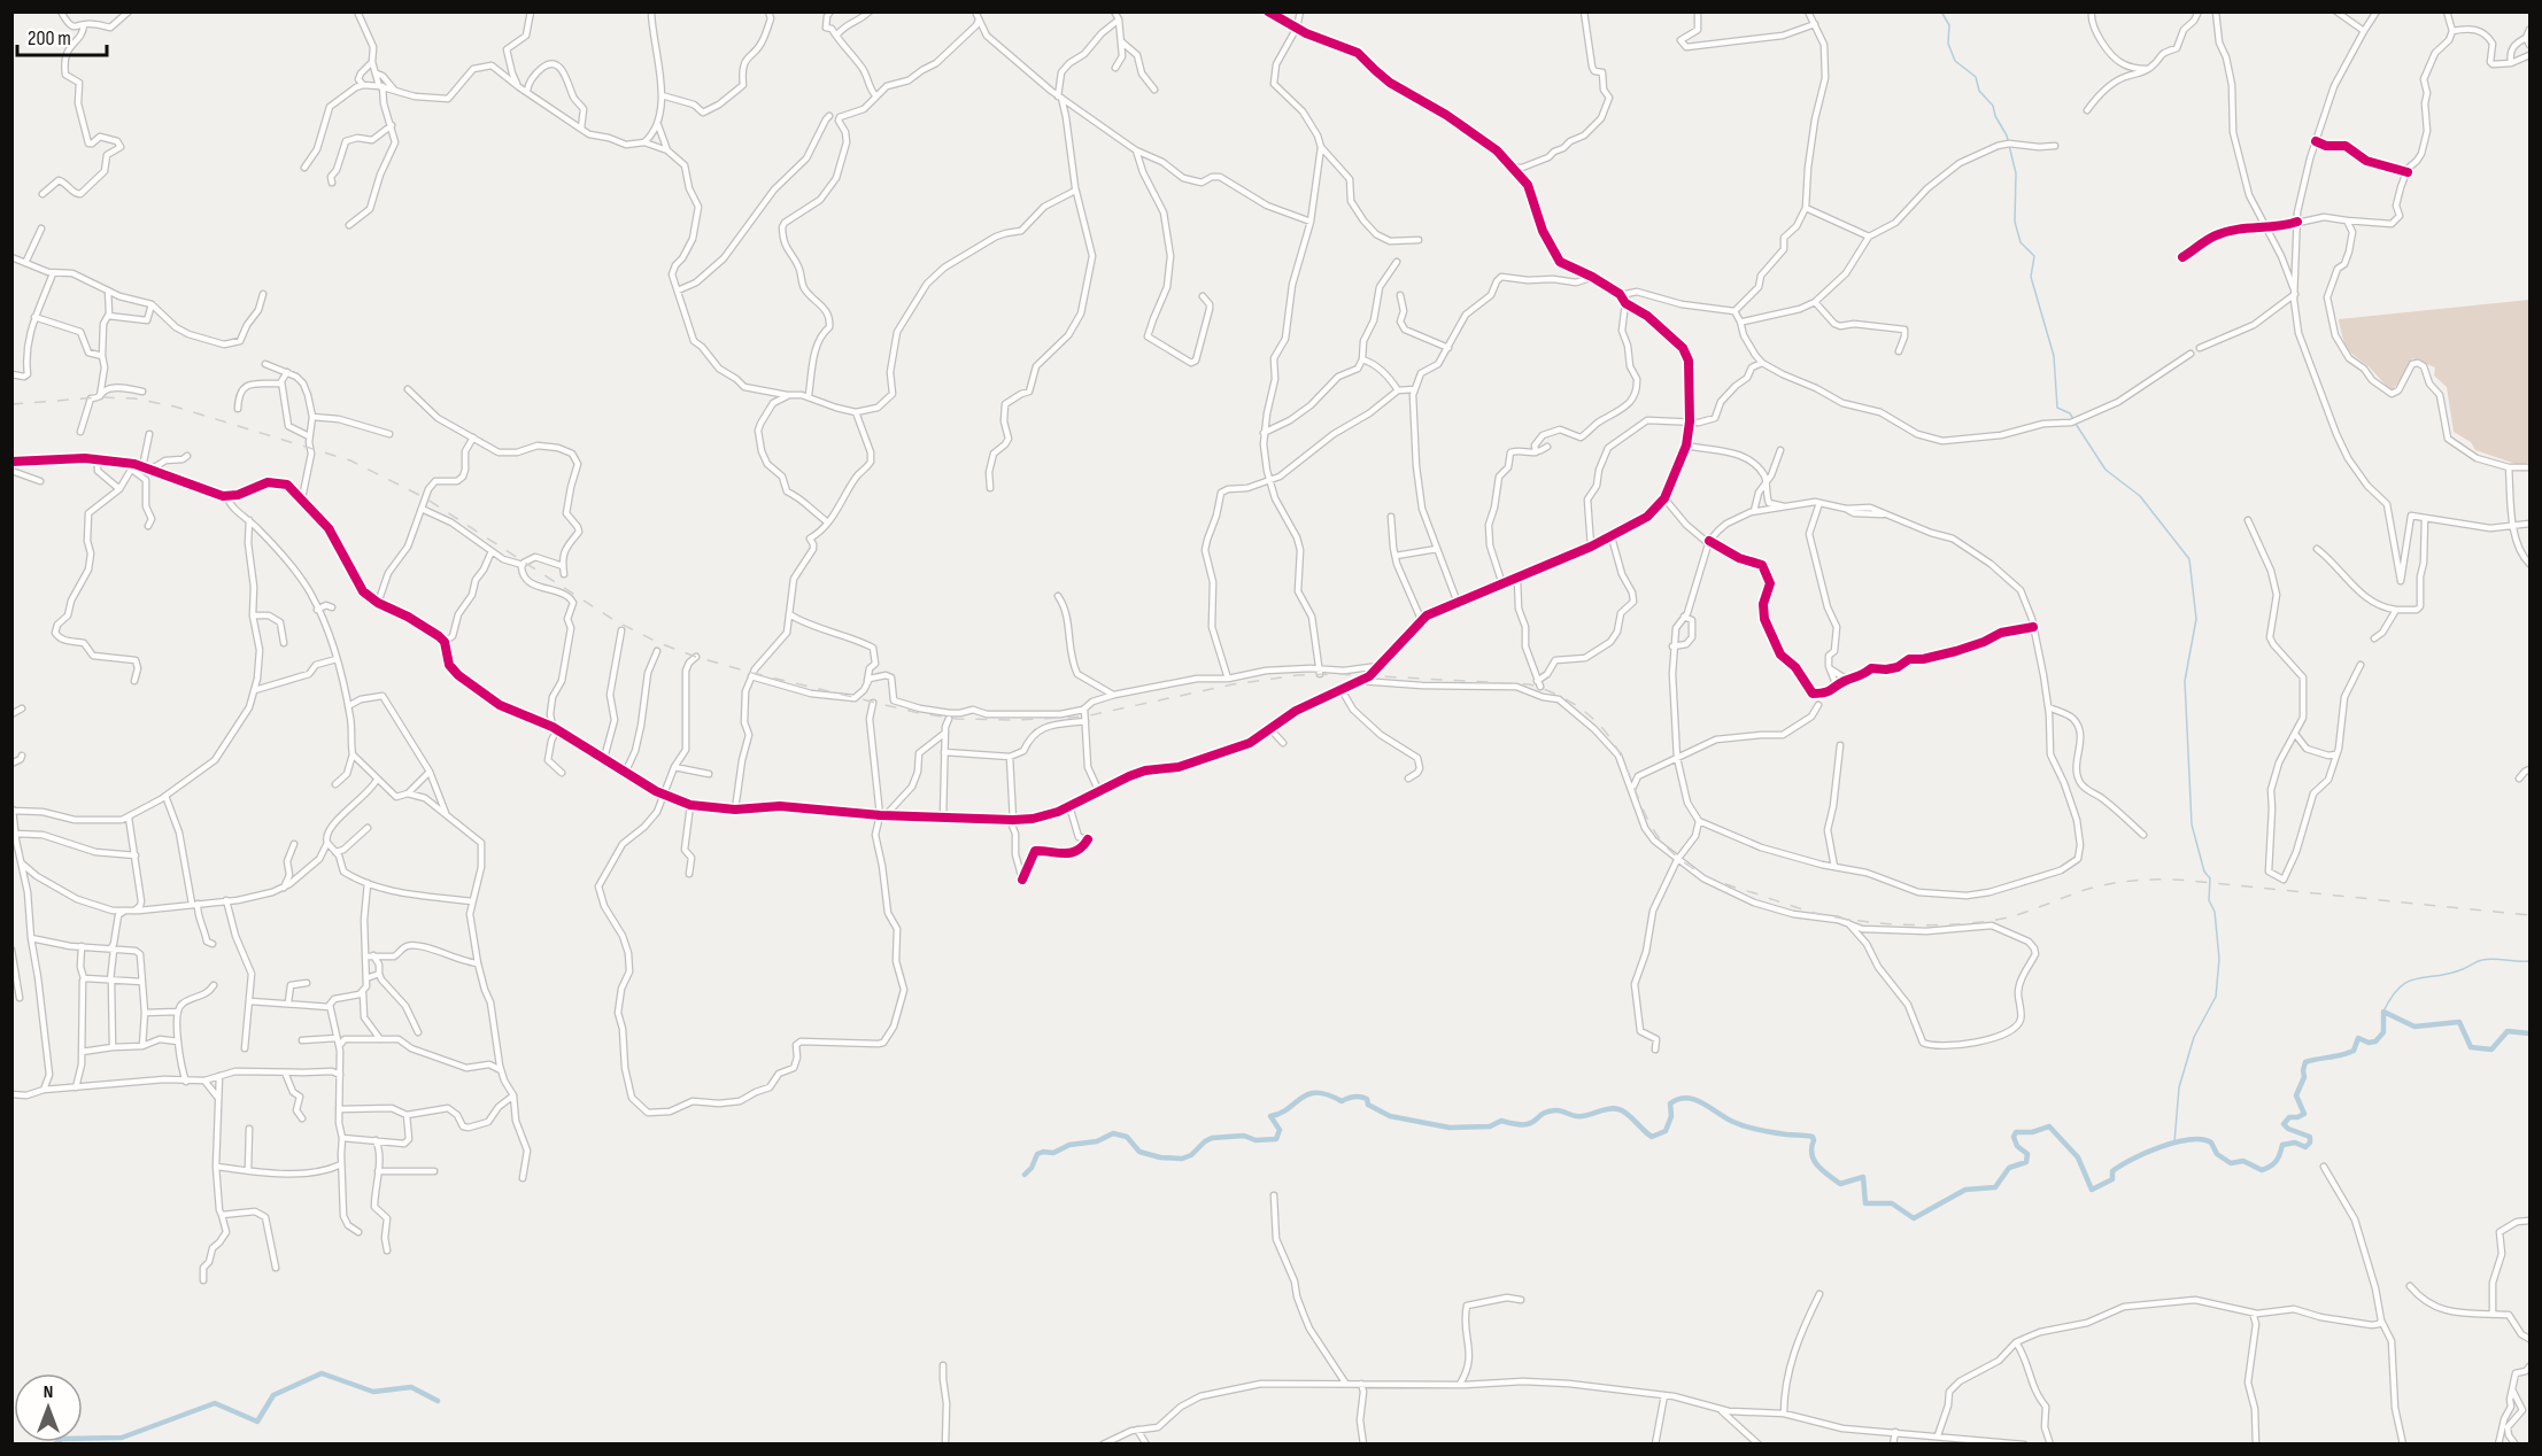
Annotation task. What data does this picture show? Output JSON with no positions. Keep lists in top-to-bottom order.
{
  "scale_bar": "200 m",
  "north": "top"
}
